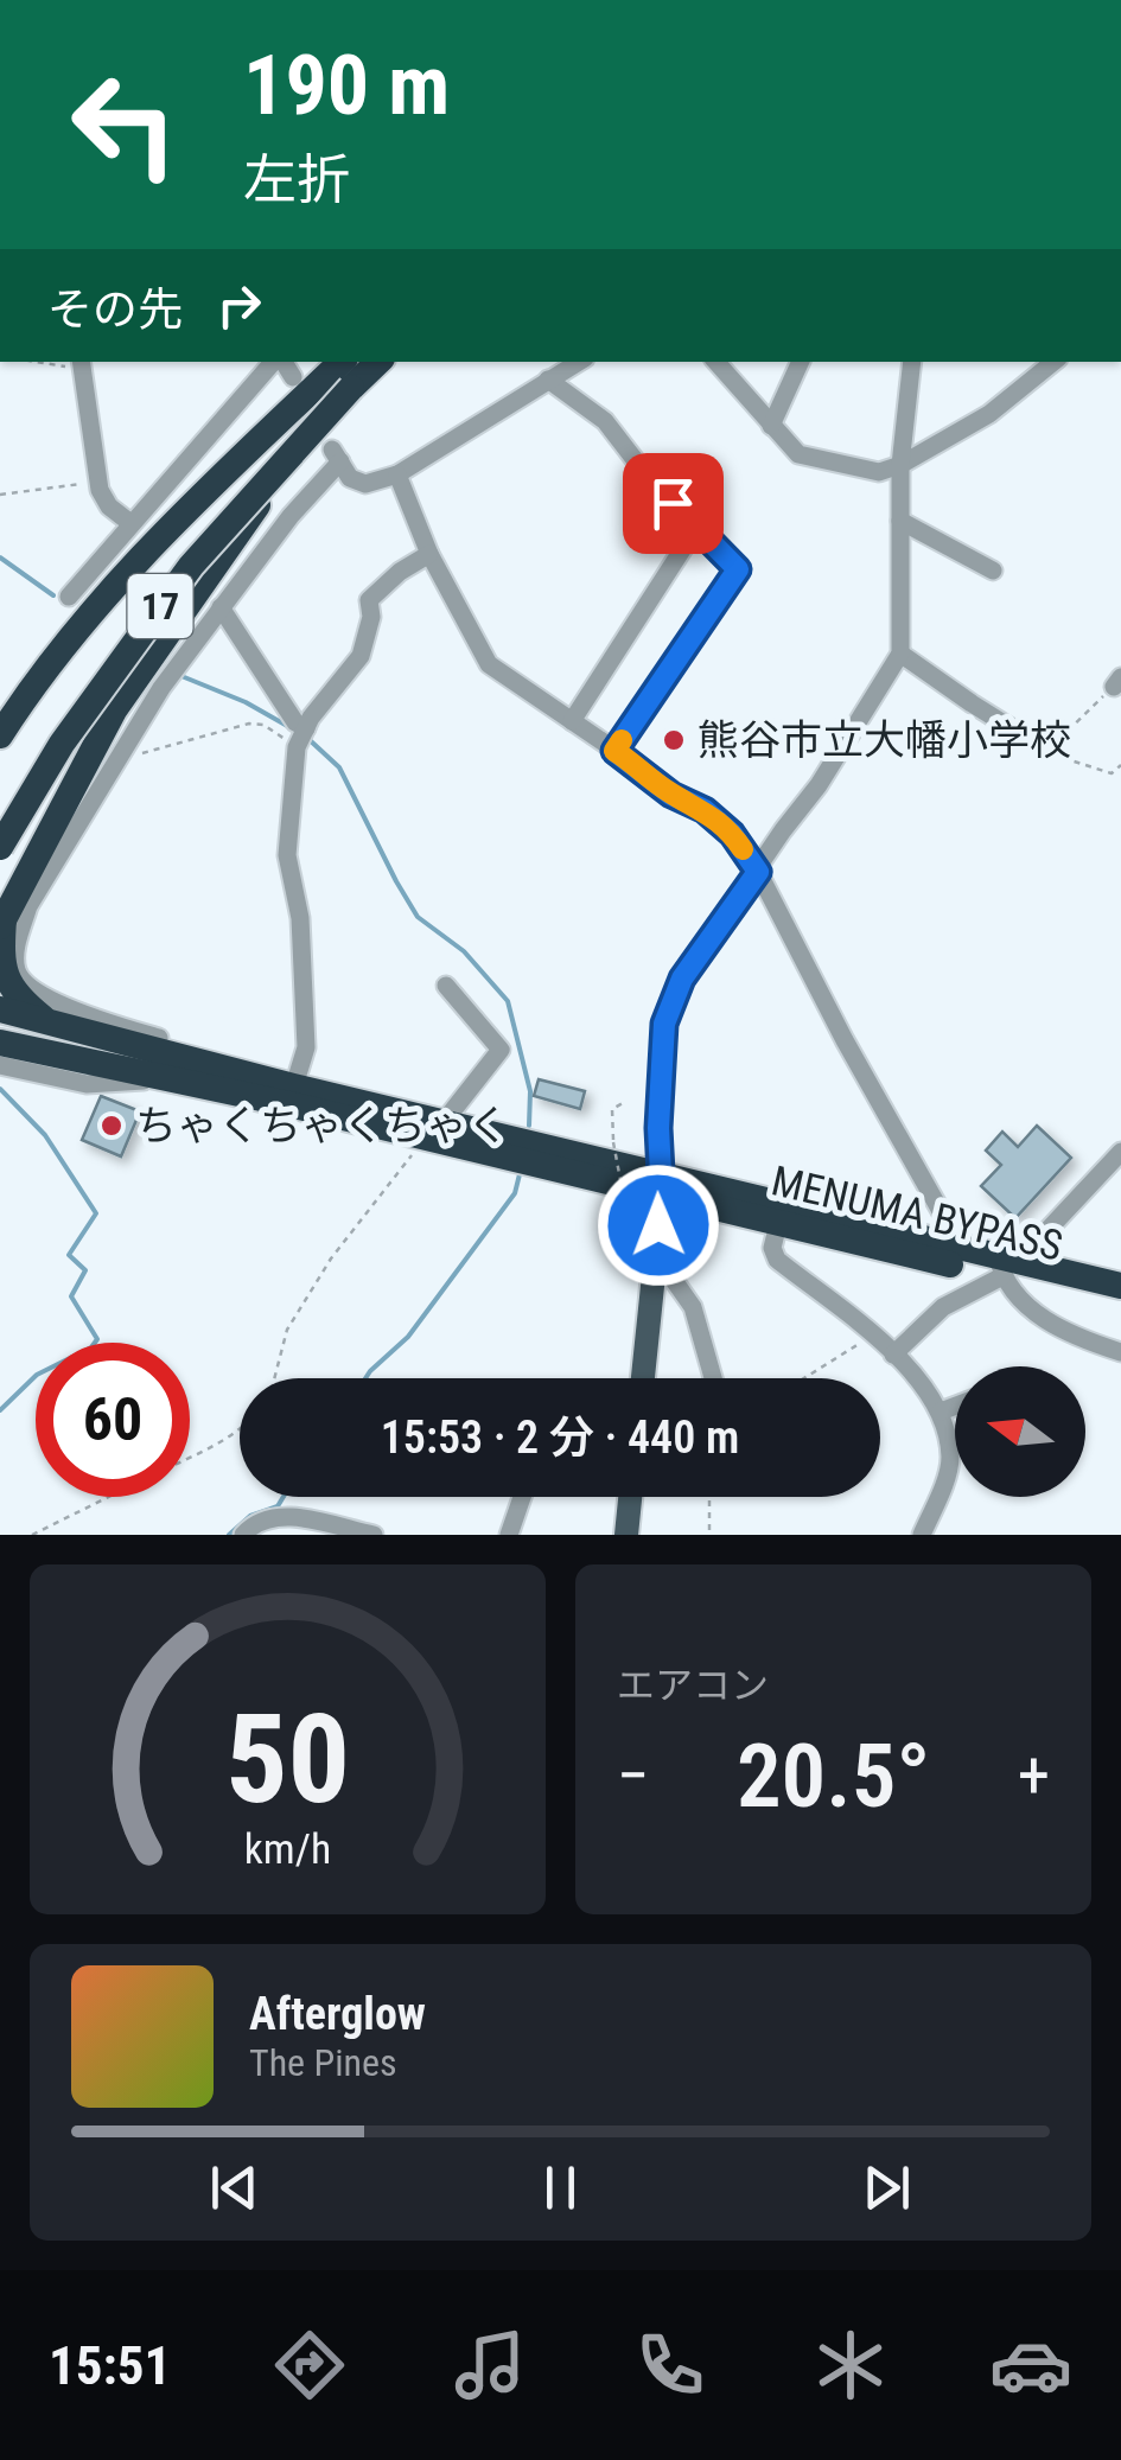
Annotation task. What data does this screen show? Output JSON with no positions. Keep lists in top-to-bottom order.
{
  "streets": {
    "highway": ["17", "MENUMA BYPASS"]
  },
  "places": ["熊谷市立大幡小学校", "ちゃくちゃくちゃく"],
  "north": "left",
  "page": {
    "turn": ["190 m", "左折"],
    "then": "その先",
    "limit": "60",
    "trip": "15:53 · 2 分 · 440 m",
    "tile": "エアコン",
    "heat": ["−", "20.5°", "+"],
    "song": ["Afterglow", "The Pines"],
    "tabs": "15:51",
    "gauge": ["50", "km/h"]
  }
}
